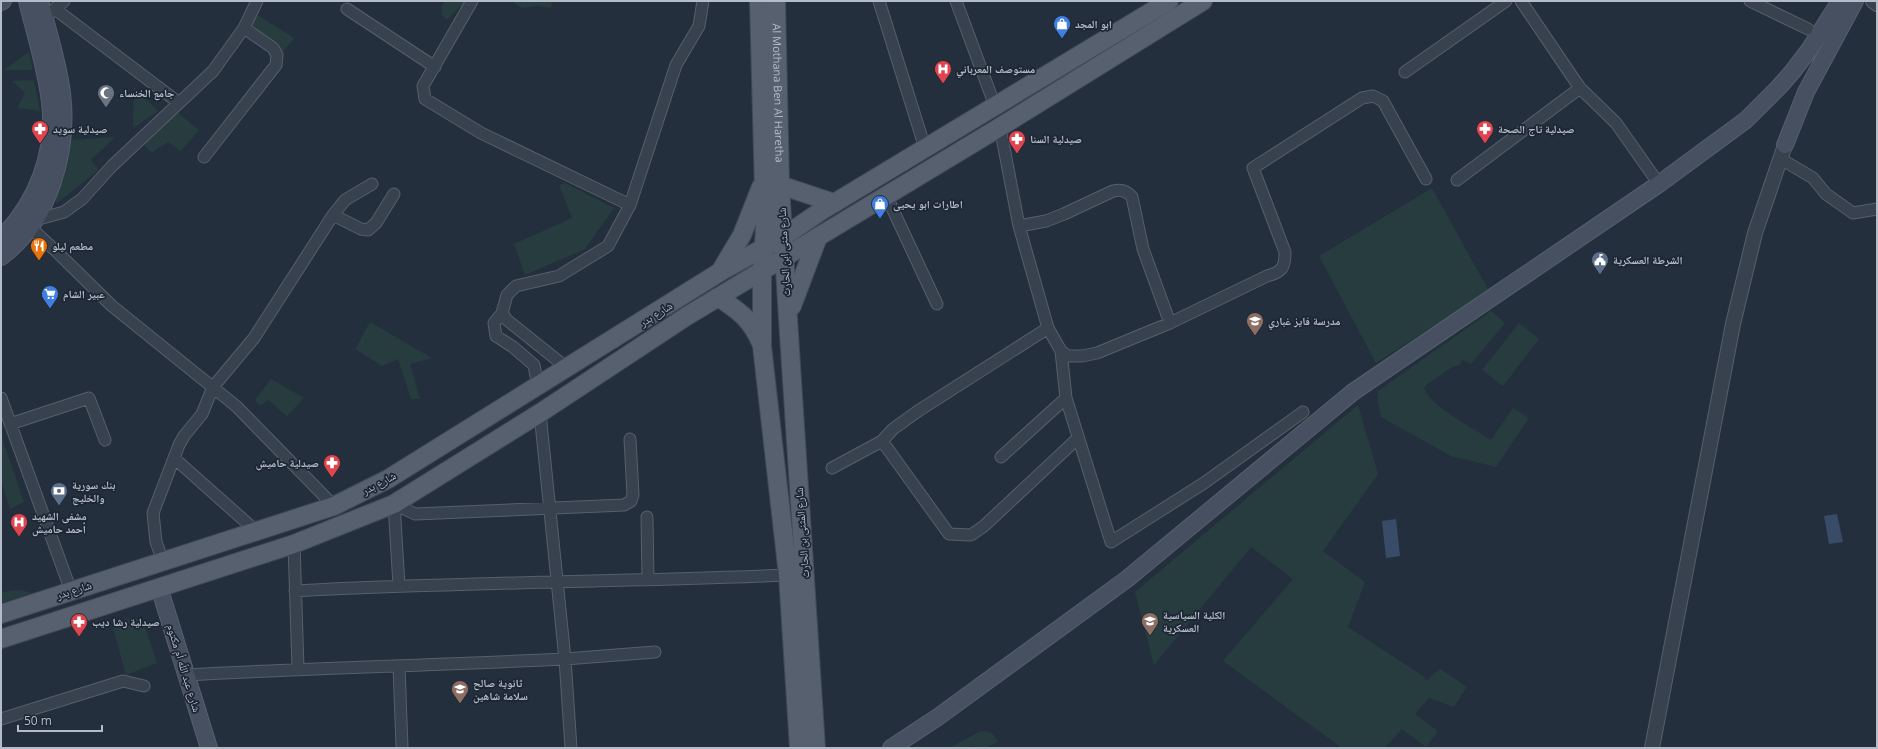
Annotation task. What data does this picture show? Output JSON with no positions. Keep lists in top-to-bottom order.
{
  "streets": {
    "main road": [
      "Al Mothana Ben Al Haretha",
      "شارع مثنى ابن الحارث",
      "شارع بدر",
      "شارع المثنى بن الحارث",
      "شارع عبد اللّه أم مكتوم"
    ]
  },
  "crossings": [
    ["Al Mothana Ben Al Haretha", "شارع مثنى ابن الحارث"],
    ["شارع مثنى ابن الحارث", "شارع بدر"],
    ["شارع مثنى ابن الحارث", "شارع المثنى بن الحارث"],
    ["شارع بدر", "شارع عبد اللّه أم مكتوم"]
  ],
  "places": {
    "shop": ["ابو المجد", "اطارات ابو يحيى"],
    "hospital": ["مستوصف المعرباني", "مشفى الشهيد أحمد حاميش"],
    "mosque": ["جامع الخنساء"],
    "pharmacy": [
      "صيدلية سويد",
      "صيدلية تاج الصحة",
      "صيدلية السنا",
      "صيدلية حاميش",
      "صيدلية رشا ديب"
    ],
    "restaurant": ["مطعم ليلو"],
    "public building": ["الشرطة العسكرية"],
    "supermarket": ["عبير الشام"],
    "school or university": ["مدرسة فايز غباري", "الكلية السياسية العسكرية", "ثانوية صالح سلامة شاهين"],
    "bank": ["بنك سورية والخليج"]
  },
  "scale_bar": "50 m"
}
